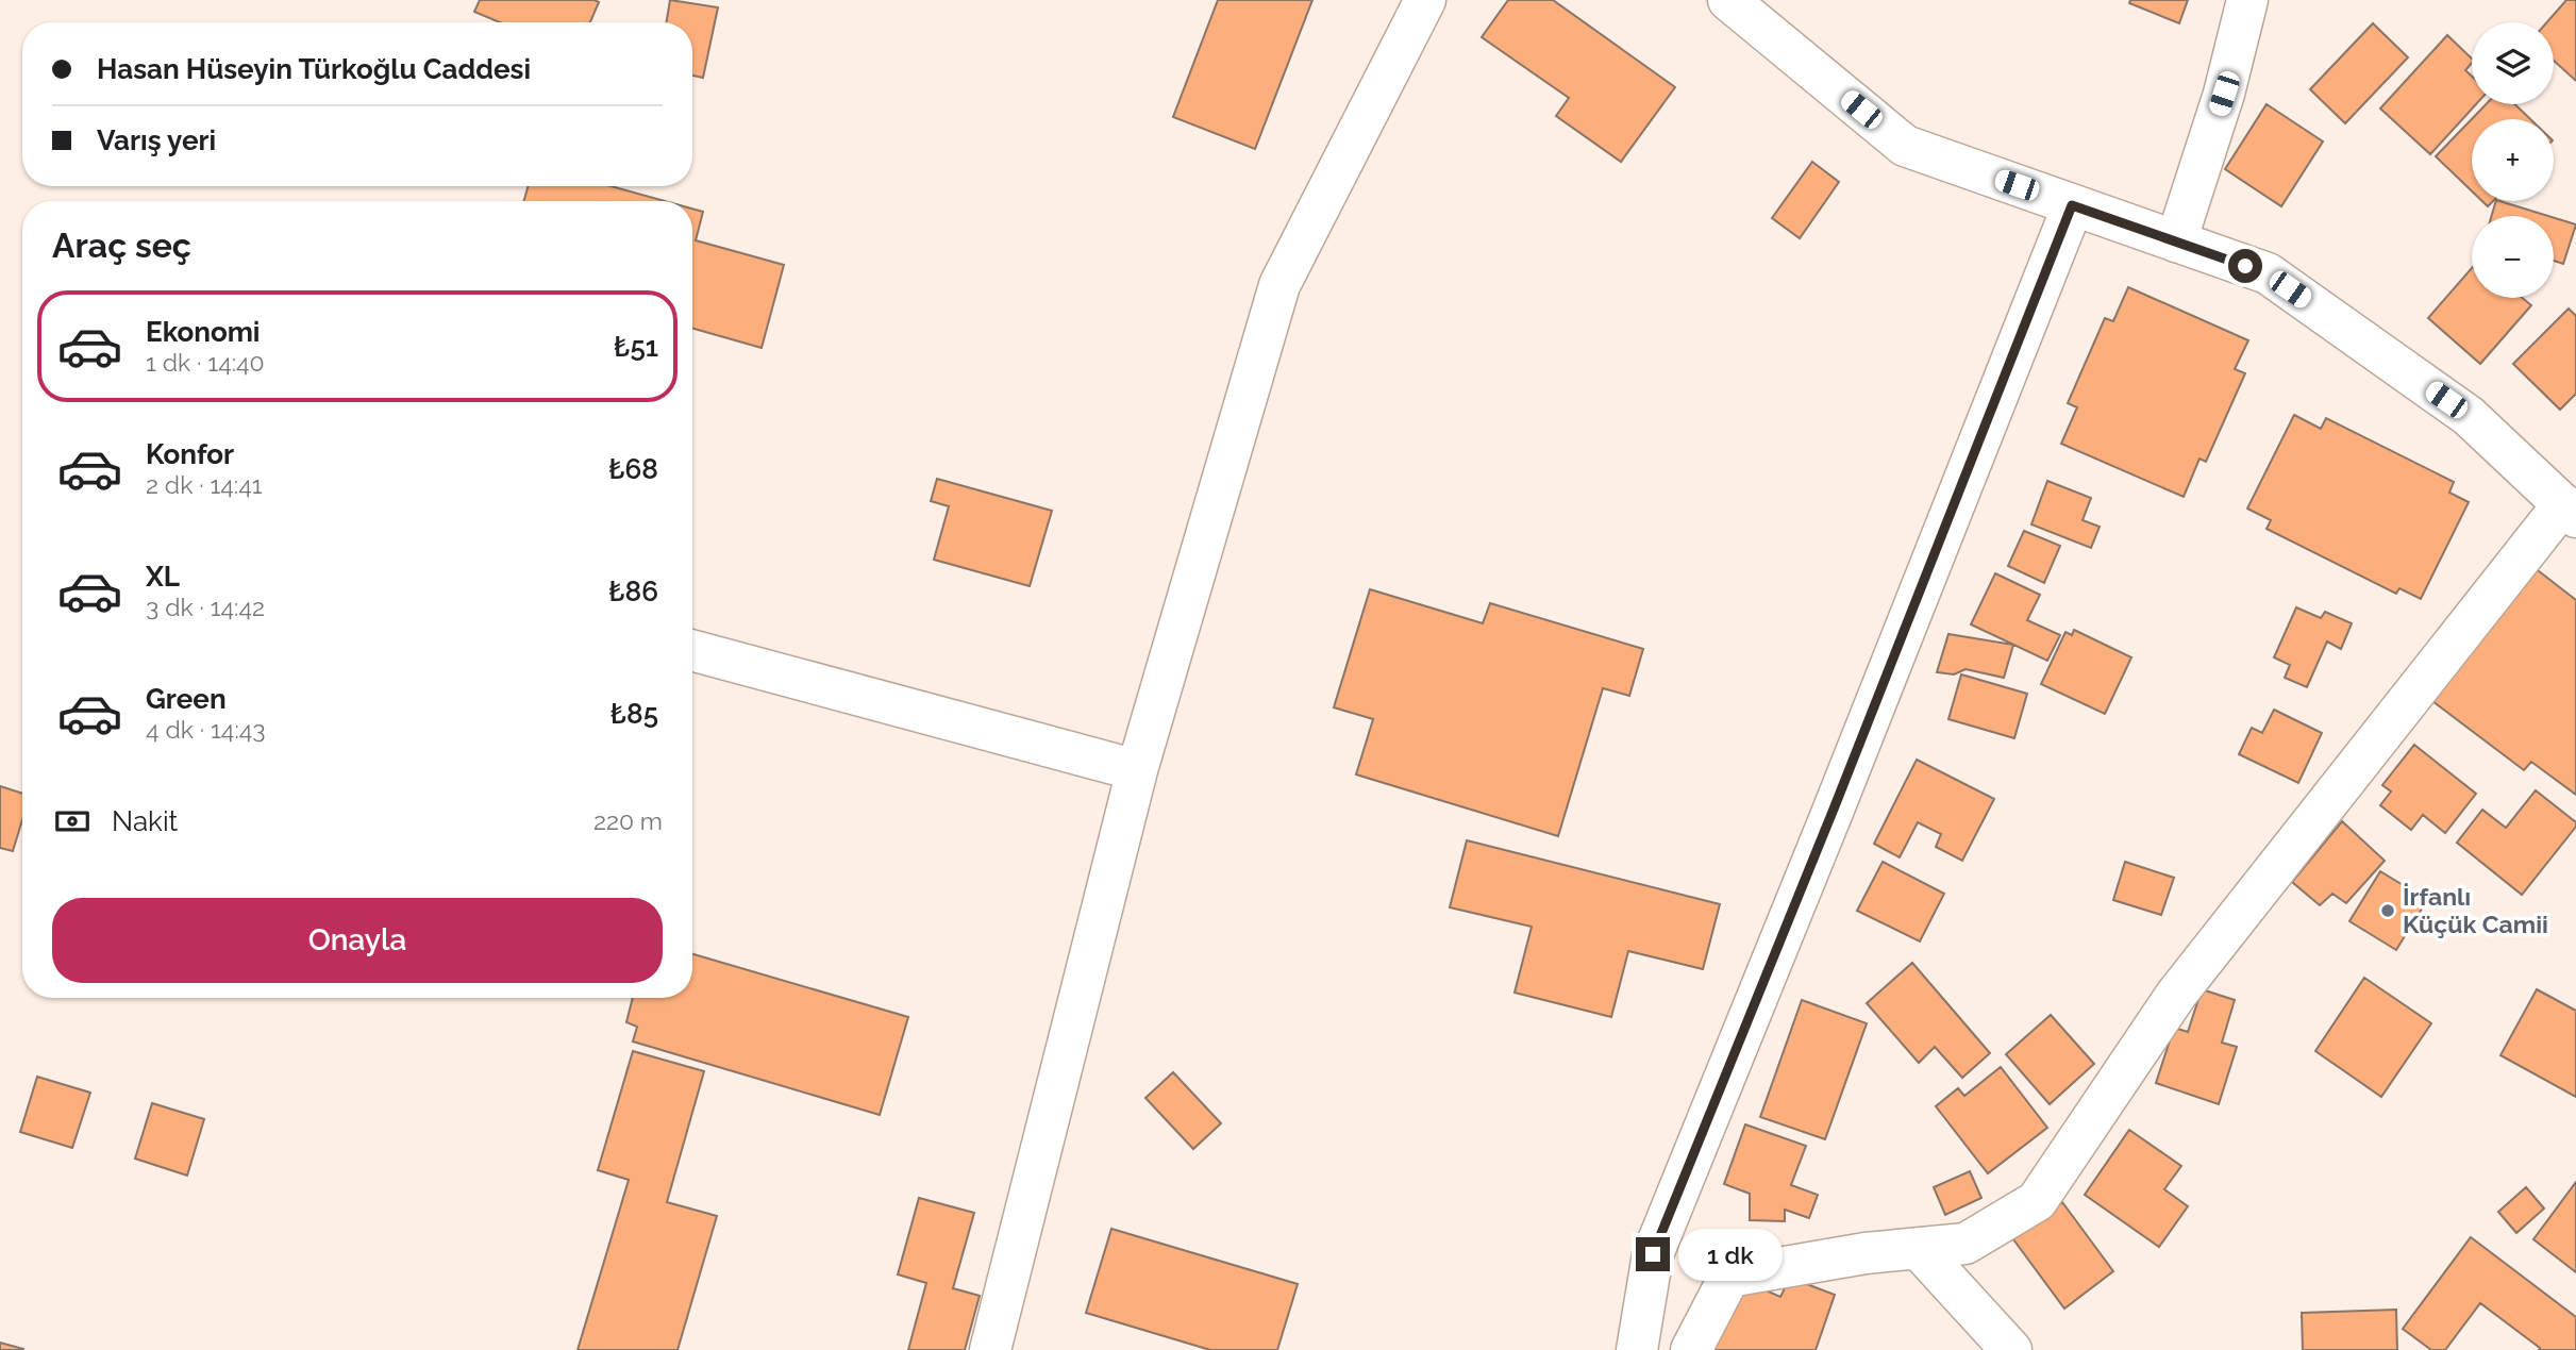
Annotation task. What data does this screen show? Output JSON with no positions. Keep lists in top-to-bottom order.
{
  "places": ["İrfanlı Küçük Camii"],
  "page": {
    "map_buttons": ["+", "−"],
    "banner": ["Hasan Hüseyin Türkoğlu Caddesi", "Varış yeri"],
    "heading": "Araç seç",
    "list": [
      {
        "name": "Ekonomi",
        "note": "1 dk · 14:40",
        "value": "₺51"
      },
      {
        "name": "Konfor",
        "note": "2 dk · 14:41",
        "value": "₺68"
      },
      {
        "name": "XL",
        "note": "3 dk · 14:42",
        "value": "₺86"
      },
      {
        "name": "Green",
        "note": "4 dk · 14:43",
        "value": "₺85"
      }
    ],
    "pay": ["Nakit", "220 m"],
    "buttons": "Onayla",
    "bubble": "1 dk"
  }
}
